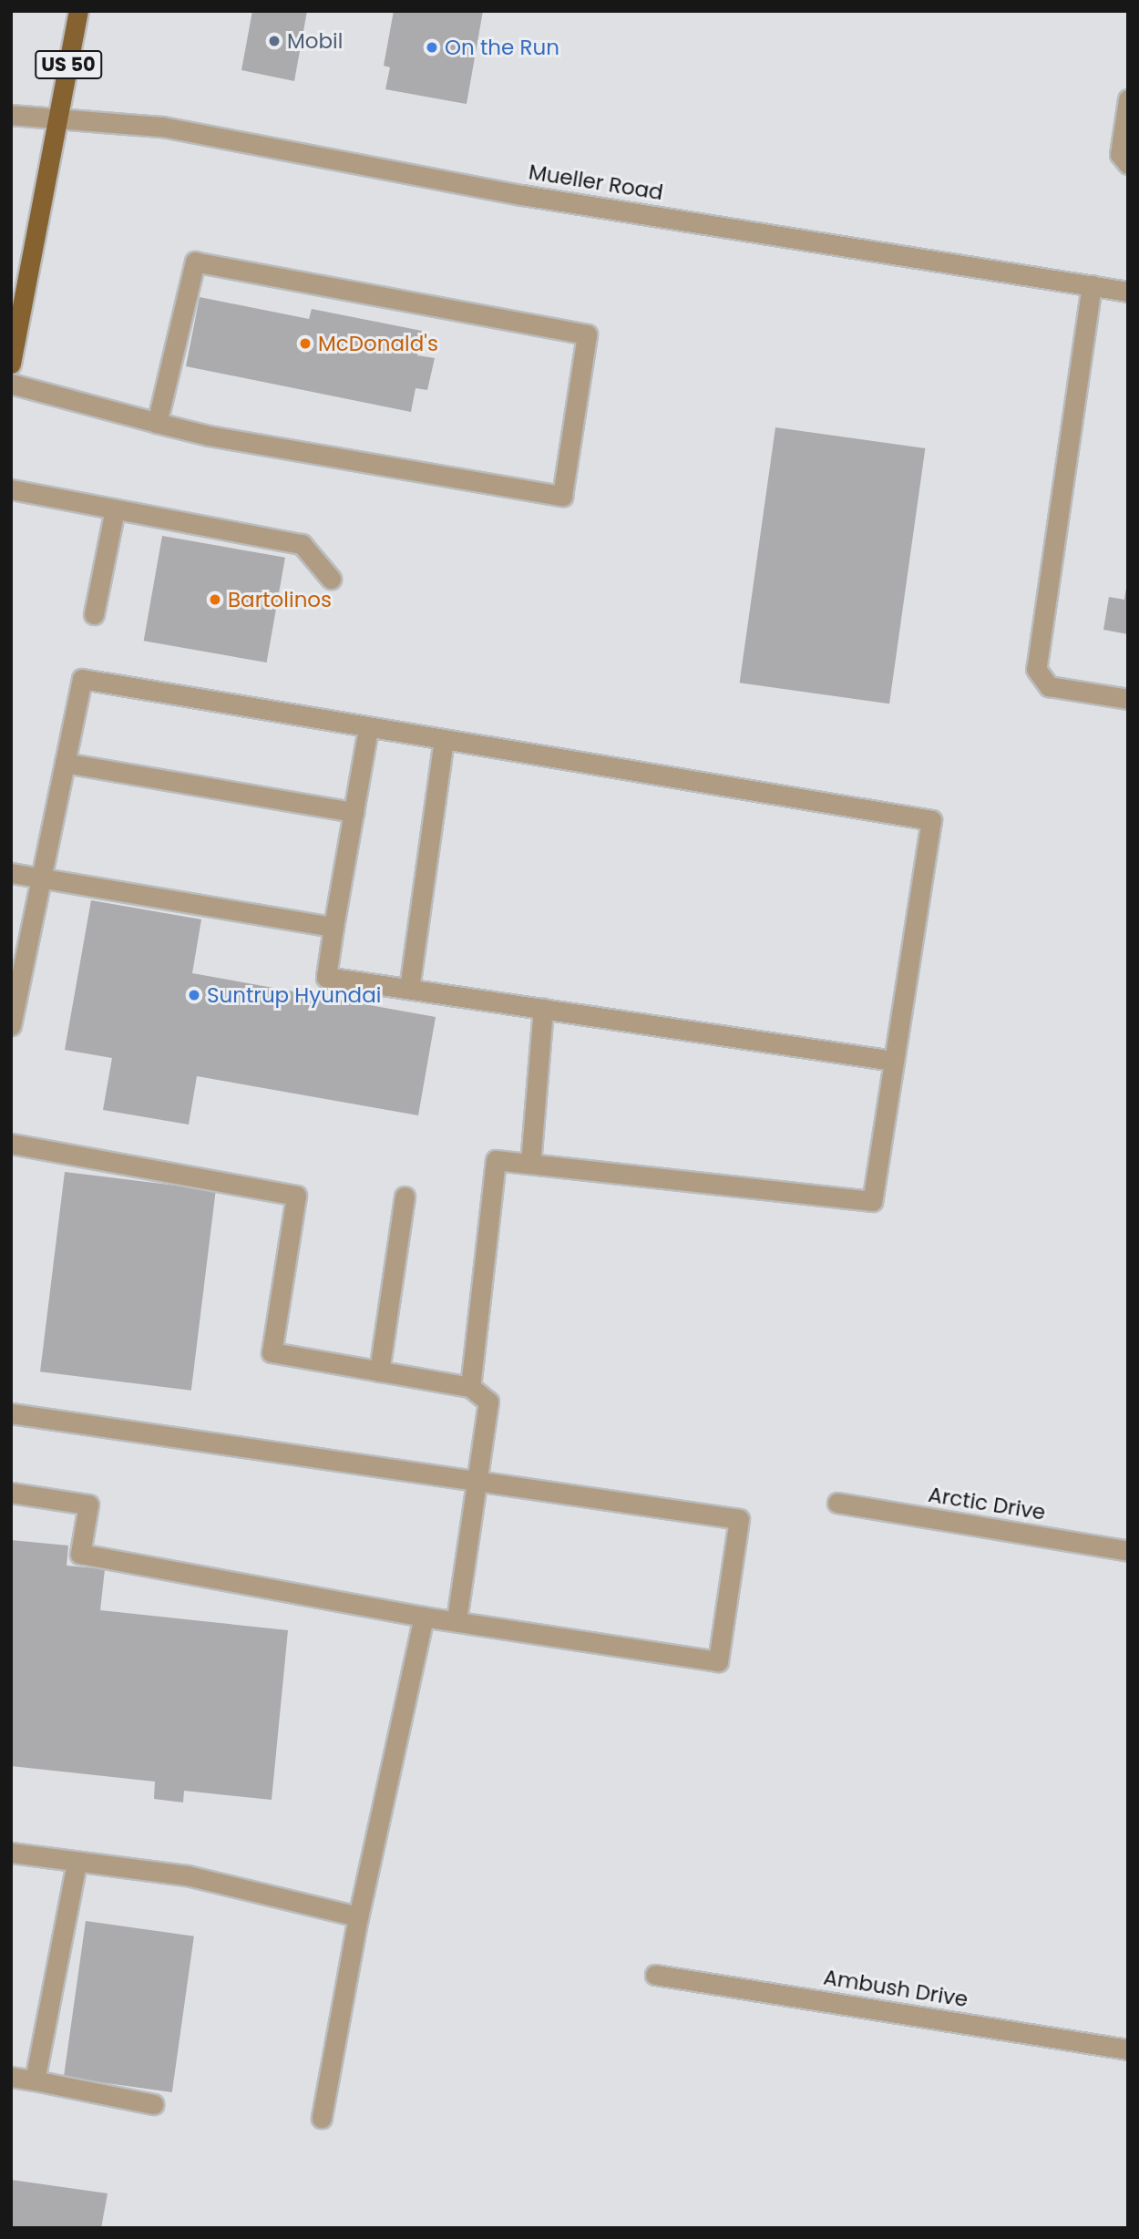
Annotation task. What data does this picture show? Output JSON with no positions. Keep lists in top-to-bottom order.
{
  "streets": {
    "main road": ["US 50"],
    "street": ["Mueller Road", "Arctic Drive", "Ambush Drive"]
  },
  "crossings": [
    ["US 50", "Mueller Road"]
  ],
  "places": [
    "Mobil",
    "On the Run",
    "McDonald's",
    "Bartolinos",
    "Suntrup Hyundai"
  ]
}
